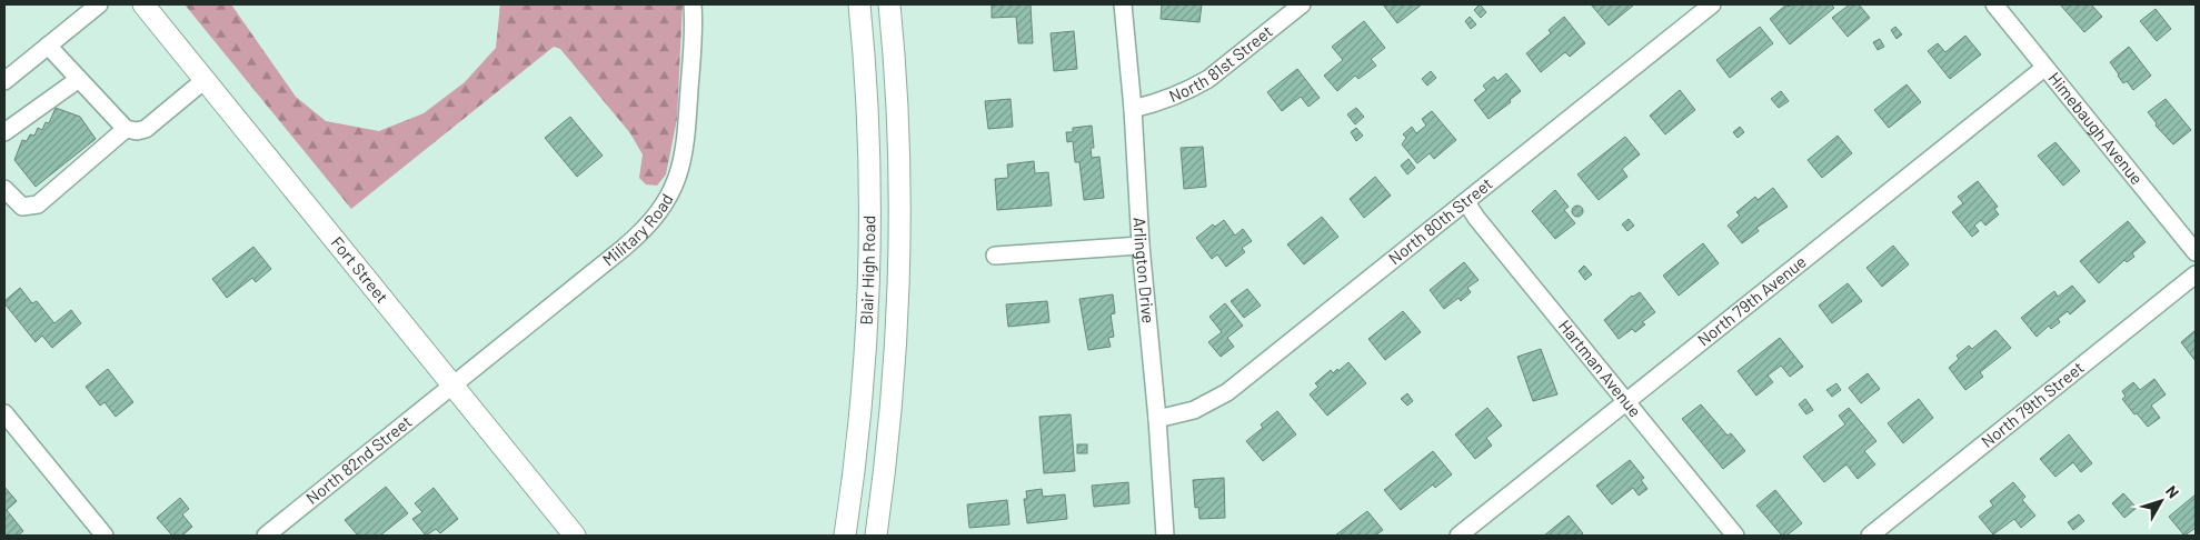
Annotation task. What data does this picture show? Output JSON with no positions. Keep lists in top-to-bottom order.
{
  "streets": {
    "main road": ["Fort Street", "Blair High Road"],
    "street": [
      "North 81st Street",
      "Himebaugh Avenue",
      "North 80th Street",
      "Military Road",
      "Arlington Drive",
      "North 79th Avenue",
      "Hartman Avenue",
      "North 79th Street",
      "North 82nd Street"
    ]
  },
  "crossings": [
    ["North 81st Street", "Arlington Drive"],
    ["Himebaugh Avenue", "North 79th Avenue"],
    ["North 80th Street", "Arlington Drive"],
    ["North 80th Street", "Hartman Avenue"],
    ["Military Road", "Fort Street"],
    ["Military Road", "North 82nd Street"],
    ["Fort Street", "North 82nd Street"],
    ["North 79th Avenue", "Hartman Avenue"]
  ],
  "north": "top right"
}
